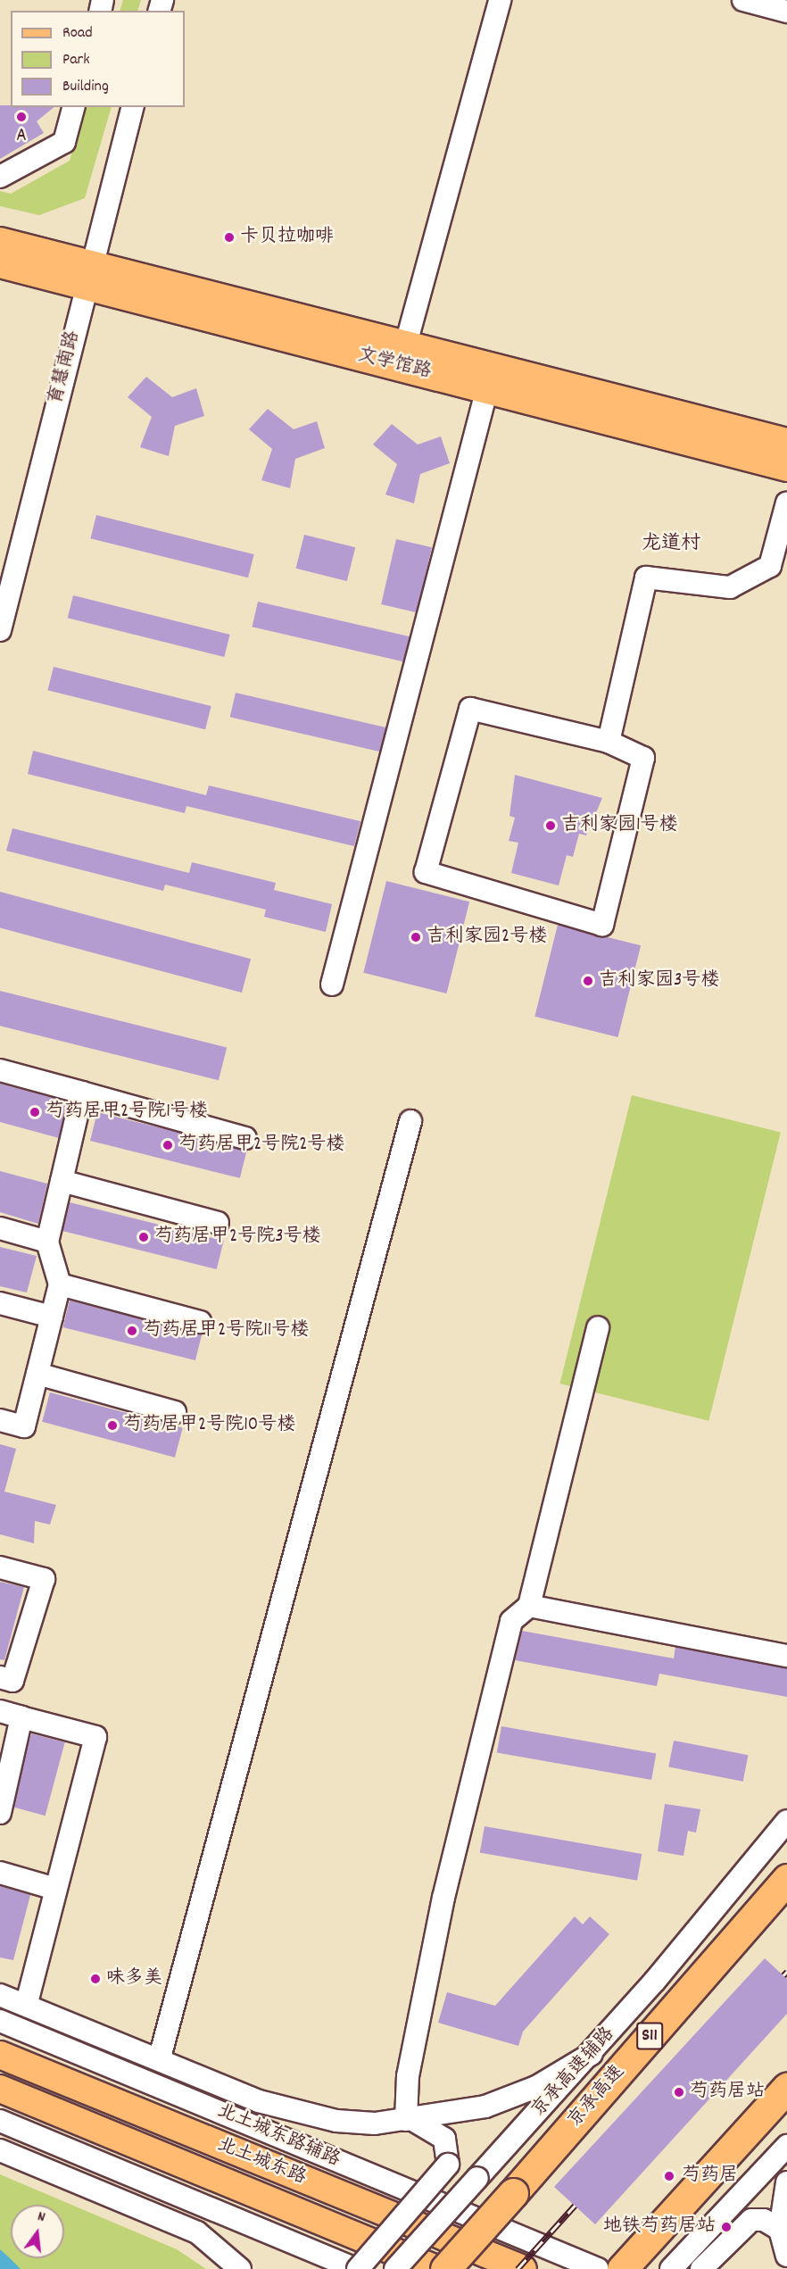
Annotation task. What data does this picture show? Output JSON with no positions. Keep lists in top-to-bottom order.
{
  "streets": {
    "highway": ["S11", "京承高速"],
    "main road": ["文学馆路", "北土城东路"],
    "street": ["育慧南路", "京承高速辅路", "北土城东路辅路"]
  },
  "crossings": [
    ["文学馆路", "育慧南路"]
  ],
  "districts": ["龙道村"],
  "places": [
    "A",
    "卡贝拉咖啡",
    "吉利家园1号楼",
    "吉利家园2号楼",
    "吉利家园3号楼",
    "芍药居甲2号院1号楼",
    "芍药居甲2号院2号楼",
    "芍药居甲2号院3号楼",
    "芍药居甲2号院11号楼",
    "芍药居甲2号院10号楼",
    "味多美",
    "芍药居站",
    "芍药居",
    "地铁芍药居站"
  ],
  "legend": ["Road", "Park", "Building"],
  "north": "top"
}
